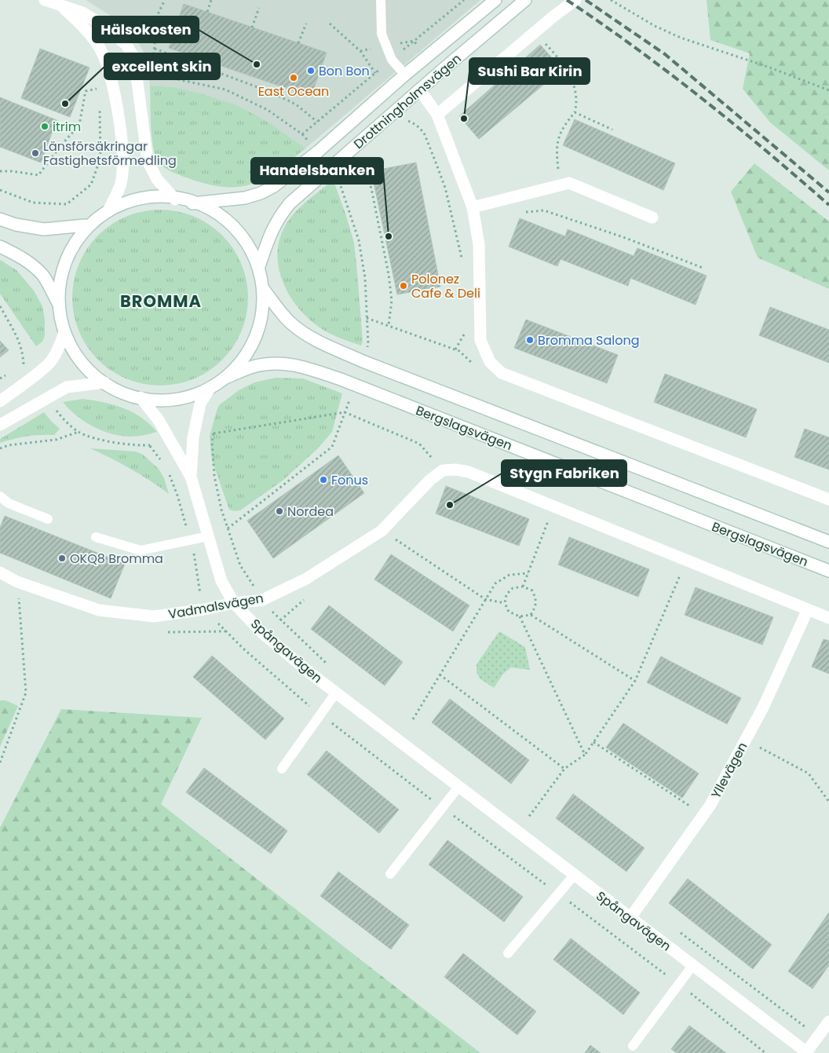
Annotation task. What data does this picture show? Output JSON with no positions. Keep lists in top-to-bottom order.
{
  "streets": {
    "street": [
      "Drottningholmsvägen",
      "Bergslagsvägen",
      "Vadmalsvägen",
      "Spångavägen",
      "Yllevägen"
    ]
  },
  "crossings": [
    ["Vadmalsvägen", "Spångavägen"],
    ["Spångavägen", "Yllevägen"]
  ],
  "districts": ["BROMMA"],
  "places": [
    "Hälsokosten",
    "Bon Bon",
    "East Ocean",
    "excellent skin",
    "Sushi Bar Kirin",
    "itrim",
    "Länsförsäkringar Fastighetsförmedling",
    "Handelsbanken",
    "Polonez Cafe & Deli",
    "Bromma Salong",
    "Fonus",
    "Stygn Fabriken",
    "Nordea",
    "OKQ8 Bromma"
  ]
}
